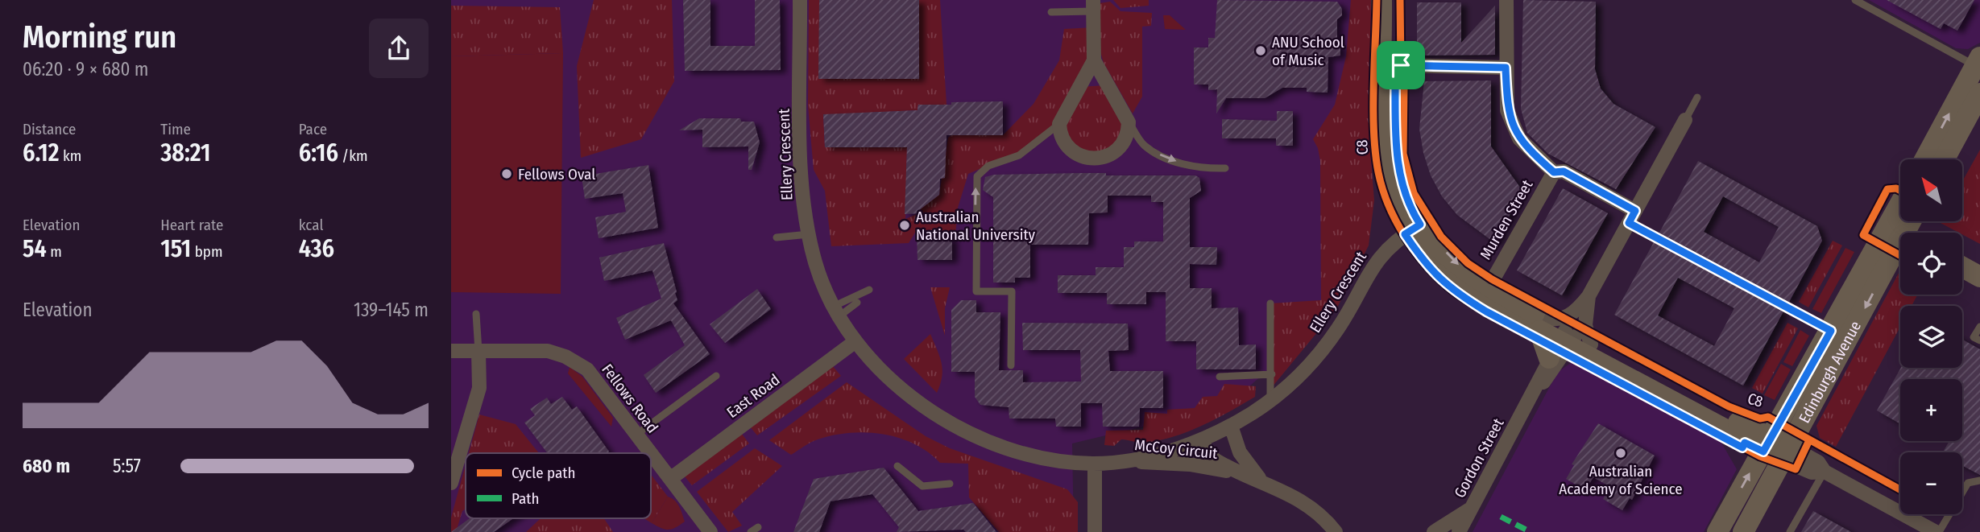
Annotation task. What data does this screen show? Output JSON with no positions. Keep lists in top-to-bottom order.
{
  "streets": {
    "street": [
      "Ellery Crescent",
      "Murden Street",
      "Edinburgh Avenue",
      "East Road",
      "Fellows Road",
      "McCoy Circuit",
      "Gordon Street"
    ],
    "cycle path": ["C8"]
  },
  "crossings": [
    ["Ellery Crescent", "East Road"],
    ["Ellery Crescent", "McCoy Circuit"],
    ["East Road", "Fellows Road"]
  ],
  "places": [
    "ANU School of Music",
    "Fellows Oval",
    "Australian National University",
    "Australian Academy of Science"
  ],
  "legend": ["Cycle path", "Path"],
  "north": "top left",
  "page": {
    "heading": ["Morning run", "06:20 · 9 × 680 m"],
    "stats": [
      ["Distance", "6.12 km"],
      ["Time", "38:21"],
      ["Pace", "6:16 /km"],
      ["Elevation", "54 m"],
      ["Heart rate", "151 bpm"],
      ["kcal", "436"]
    ],
    "map_buttons": ["+", "−"],
    "chart": ["Elevation", "139–145 m"],
    "list": [
      {
        "name": "680 m",
        "note": "5:57"
      }
    ]
  }
}
